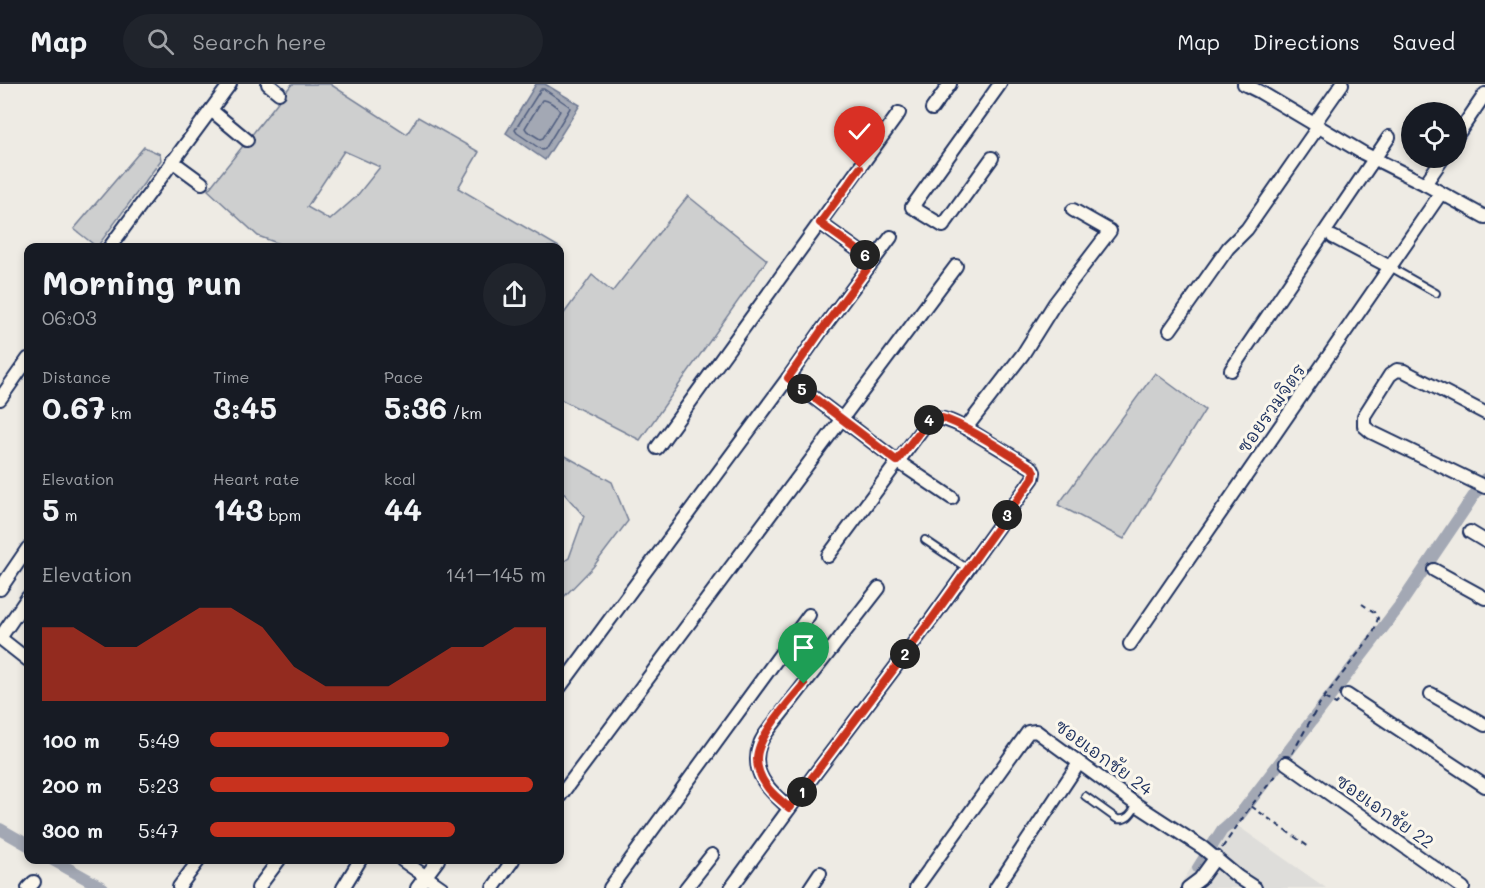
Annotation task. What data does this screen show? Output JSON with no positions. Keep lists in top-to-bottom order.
{
  "streets": {
    "street": ["ซอยรวมจิตร", "ซอยเอกชัย 24", "ซอยเอกชัย 22"]
  },
  "page": {
    "header": "Map",
    "search": "Search here",
    "nav": ["Map", "Directions", "Saved"],
    "pins": [
      "6",
      "5",
      "4",
      "3",
      "2",
      "1"
    ],
    "heading": ["Morning run", "06:03"],
    "stats": [
      ["Distance", "0.67 km"],
      ["Time", "3:45"],
      ["Pace", "5:36 /km"],
      ["Elevation", "5 m"],
      ["Heart rate", "143 bpm"],
      ["kcal", "44"]
    ],
    "chart": ["Elevation", "141–145 m"],
    "list": [
      {
        "name": "100 m",
        "note": "5:49"
      },
      {
        "name": "200 m",
        "note": "5:23"
      },
      {
        "name": "300 m",
        "note": "5:47"
      }
    ]
  }
}
